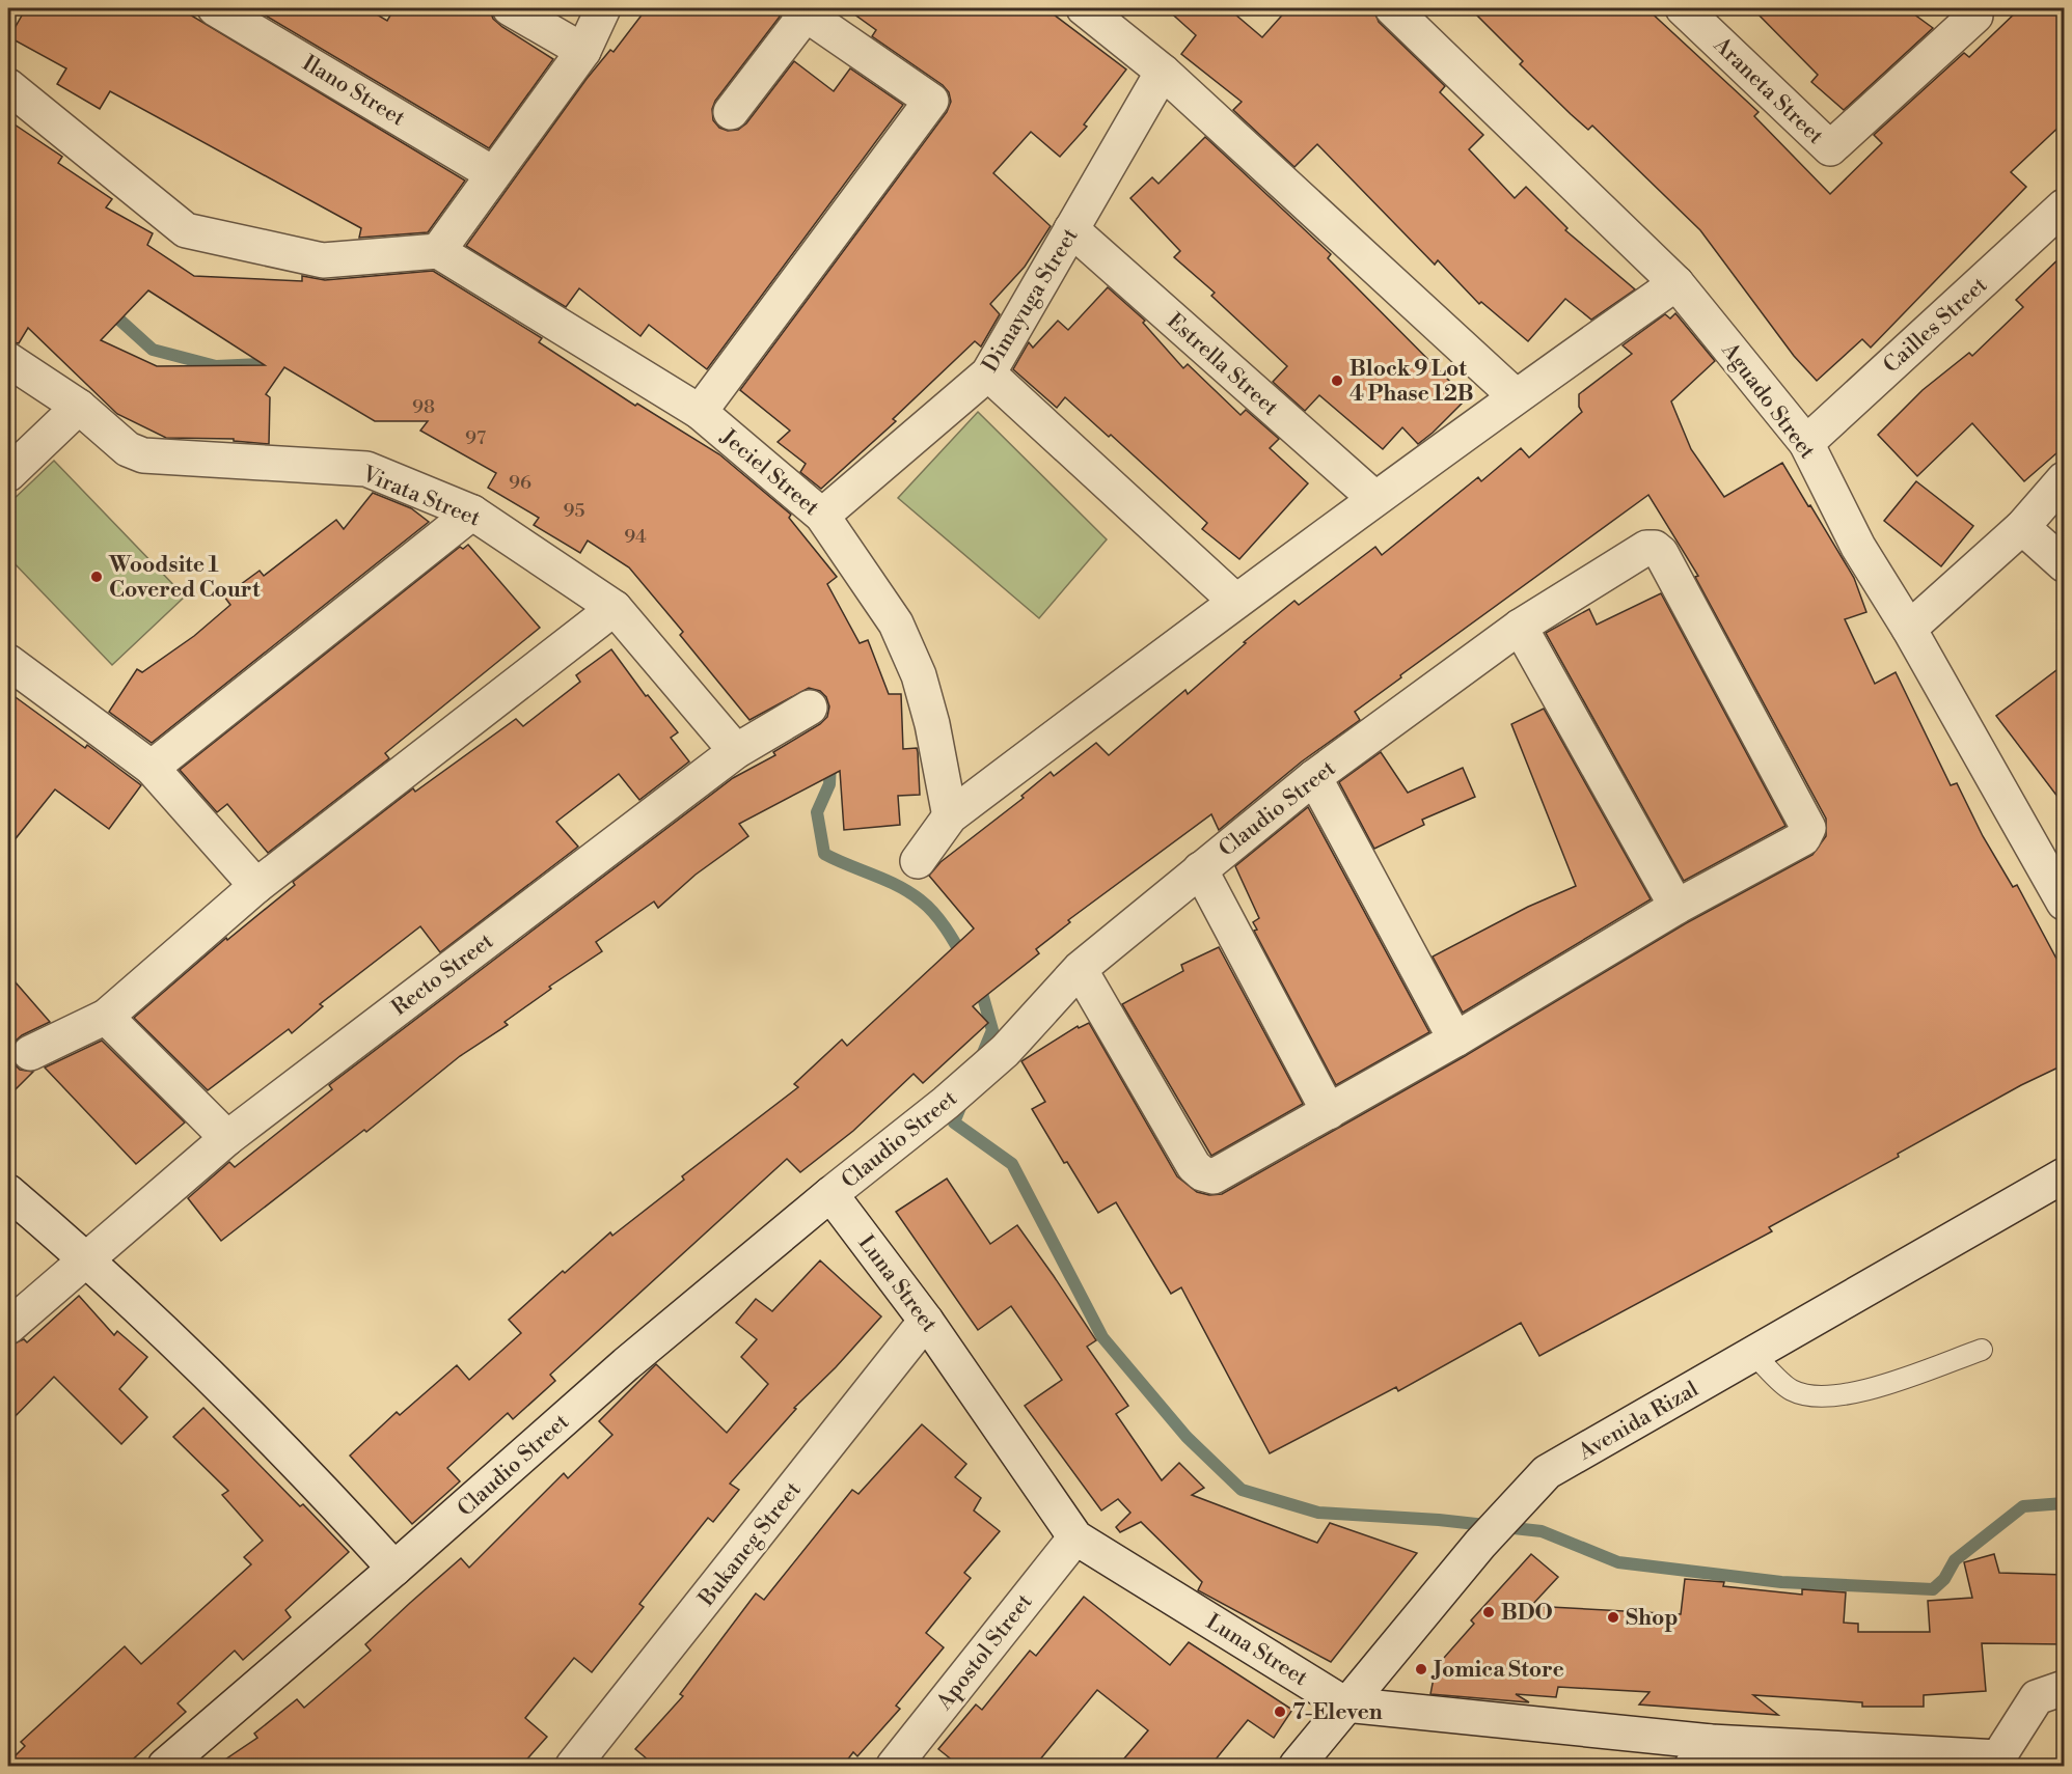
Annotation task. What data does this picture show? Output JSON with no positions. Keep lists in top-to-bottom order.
{
  "streets": {
    "street": [
      "Ilano Street",
      "Araneta Street",
      "Dimayuga Street",
      "Cailles Street",
      "Estrella Street",
      "Aguado Street",
      "Jeciel Street",
      "Virata Street",
      "Claudio Street",
      "Recto Street",
      "Luna Street",
      "Avenida Rizal",
      "Bukaneg Street",
      "Apostol Street"
    ]
  },
  "crossings": [
    ["Dimayuga Street", "Estrella Street"],
    ["Dimayuga Street", "Jeciel Street"],
    ["Cailles Street", "Aguado Street"],
    ["Virata Street", "Recto Street"],
    ["Claudio Street", "Luna Street"],
    ["Luna Street", "Avenida Rizal"],
    ["Luna Street", "Bukaneg Street"],
    ["Luna Street", "Apostol Street"]
  ],
  "places": [
    "Block 9 Lot 4 Phase 12B",
    "Woodsite 1 Covered Court",
    "BDO",
    "Shop",
    "Jomica Store",
    "7-Eleven"
  ],
  "house_numbers": [
    "98",
    "97",
    "96",
    "95",
    "94"
  ]
}
